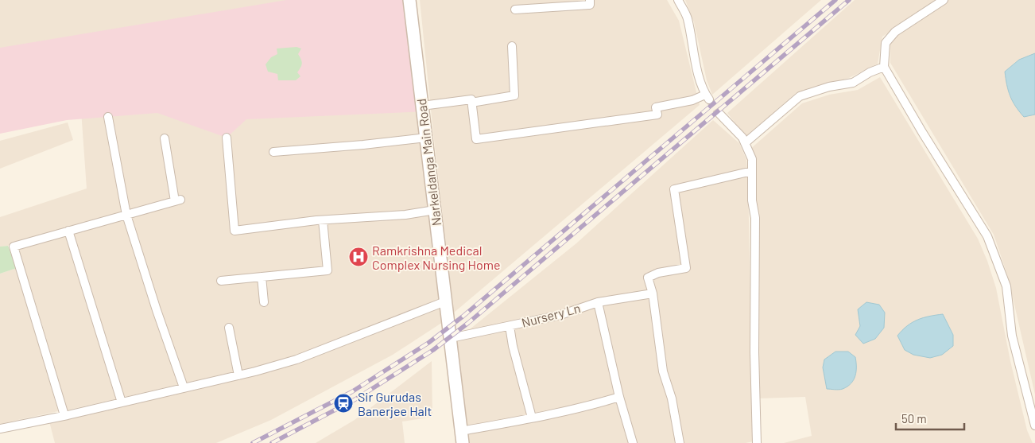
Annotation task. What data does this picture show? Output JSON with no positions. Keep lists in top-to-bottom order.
{
  "streets": {
    "main road": ["Narkeldanga Main Road"],
    "street": ["Nursery Ln"]
  },
  "crossings": [
    ["Narkeldanga Main Road", "Nursery Ln"]
  ],
  "places": {
    "hospital": ["Ramkrishna Medical Complex Nursing Home"],
    "station": ["Sir Gurudas Banerjee Halt"]
  },
  "scale_bar": "50 m"
}
